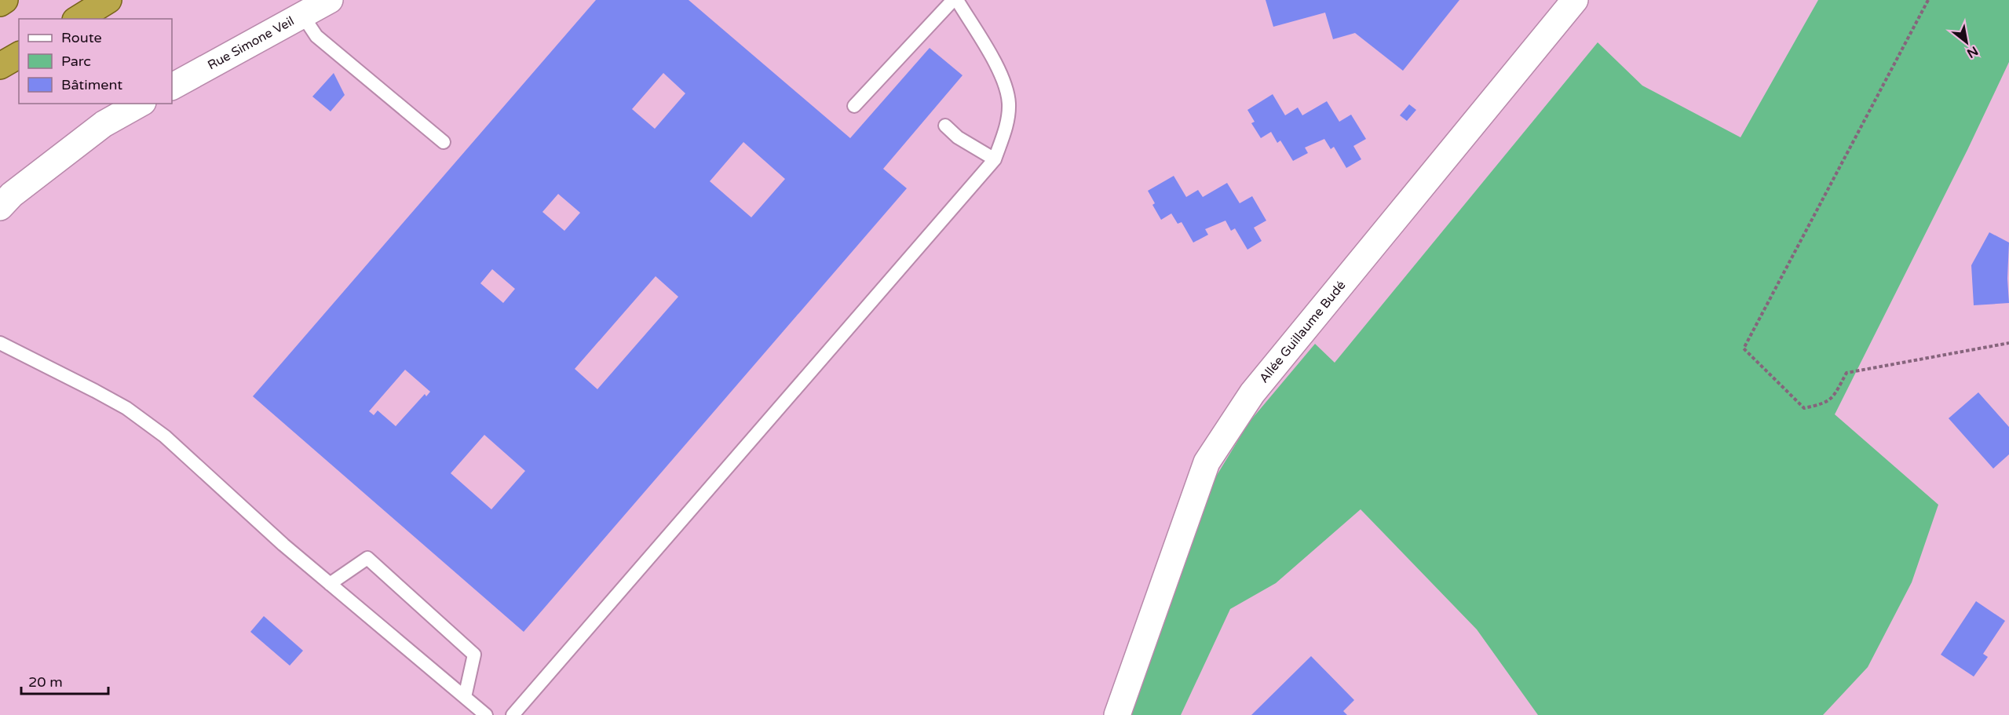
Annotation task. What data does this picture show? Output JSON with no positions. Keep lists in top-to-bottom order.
{
  "streets": {
    "street": ["Rue Simone Veil", "Allée Guillaume Budé"]
  },
  "legend": ["Route", "Parc", "Bâtiment"],
  "scale_bar": "20 m",
  "north": "bottom right"
}
